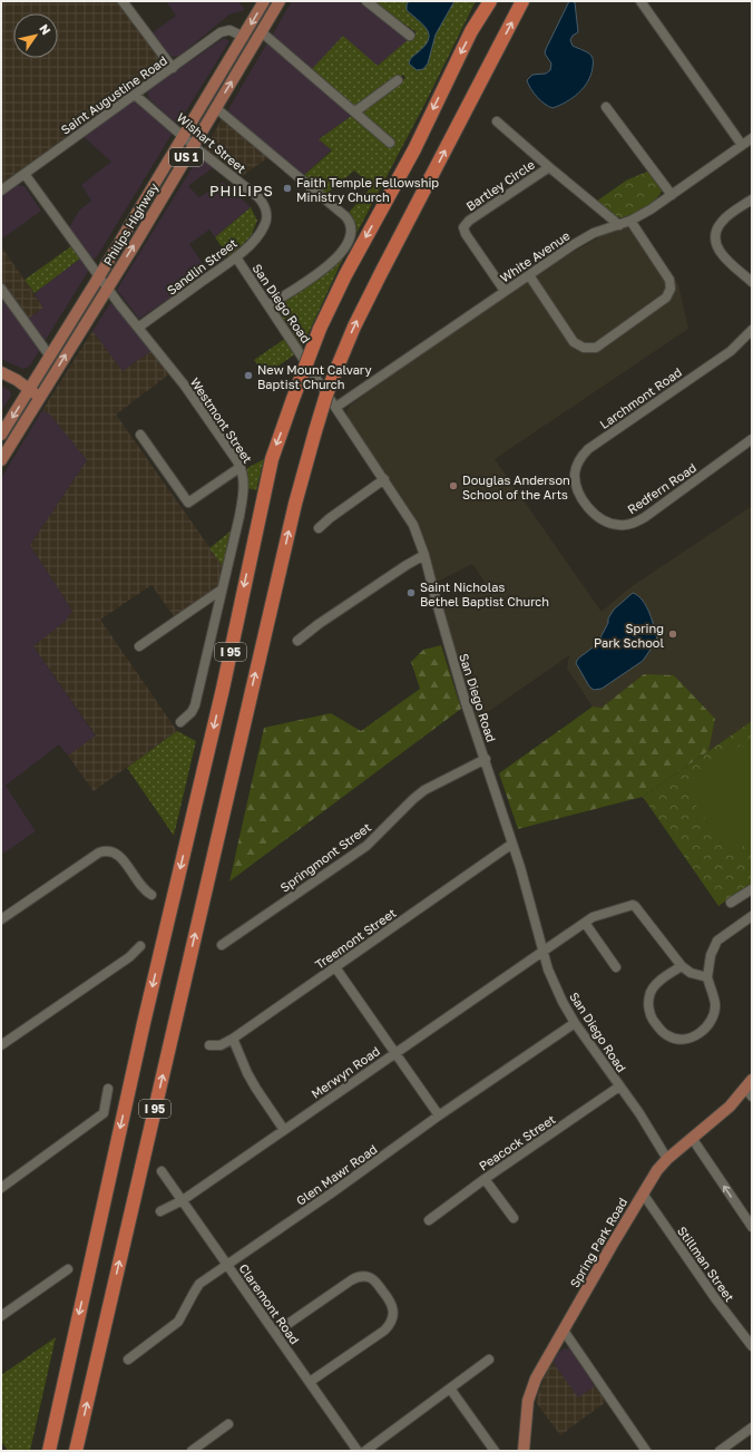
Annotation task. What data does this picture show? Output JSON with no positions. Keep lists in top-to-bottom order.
{
  "streets": {
    "highway": ["I 95"],
    "main road": ["US 1", "Philips Highway", "Spring Park Road"],
    "street": [
      "Saint Augustine Road",
      "Wishart Street",
      "Bartley Circle",
      "White Avenue",
      "Sandlin Street",
      "San Diego Road",
      "Larchmont Road",
      "Westmont Street",
      "Redfern Road",
      "Springmont Street",
      "Treemont Street",
      "Merwyn Road",
      "Peacock Street",
      "Glen Mawr Road",
      "Stillman Street",
      "Claremont Road"
    ]
  },
  "crossings": [
    ["Saint Augustine Road", "Wishart Street"],
    ["Saint Augustine Road", "Philips Highway"],
    ["Saint Augustine Road", "Westmont Street"],
    ["Wishart Street", "Philips Highway"],
    ["Wishart Street", "Sandlin Street"],
    ["Bartley Circle", "White Avenue"],
    ["Philips Highway", "Westmont Street"],
    ["White Avenue", "San Diego Road"],
    ["Sandlin Street", "San Diego Road"],
    ["Sandlin Street", "Westmont Street"],
    ["San Diego Road", "Springmont Street"],
    ["San Diego Road", "Treemont Street"],
    ["San Diego Road", "Merwyn Road"],
    ["San Diego Road", "Peacock Street"],
    ["San Diego Road", "Glen Mawr Road"],
    ["San Diego Road", "Spring Park Road"],
    ["Larchmont Road", "Redfern Road"],
    ["Merwyn Road", "Claremont Road"],
    ["Glen Mawr Road", "Claremont Road"],
    ["Spring Park Road", "Stillman Street"]
  ],
  "districts": ["PHILIPS"],
  "places": [
    "Faith Temple Fellowship Ministry Church",
    "New Mount Calvary Baptist Church",
    "Douglas Anderson School of the Arts",
    "Saint Nicholas Bethel Baptist Church",
    "Spring Park School"
  ],
  "north": "top right"
}
